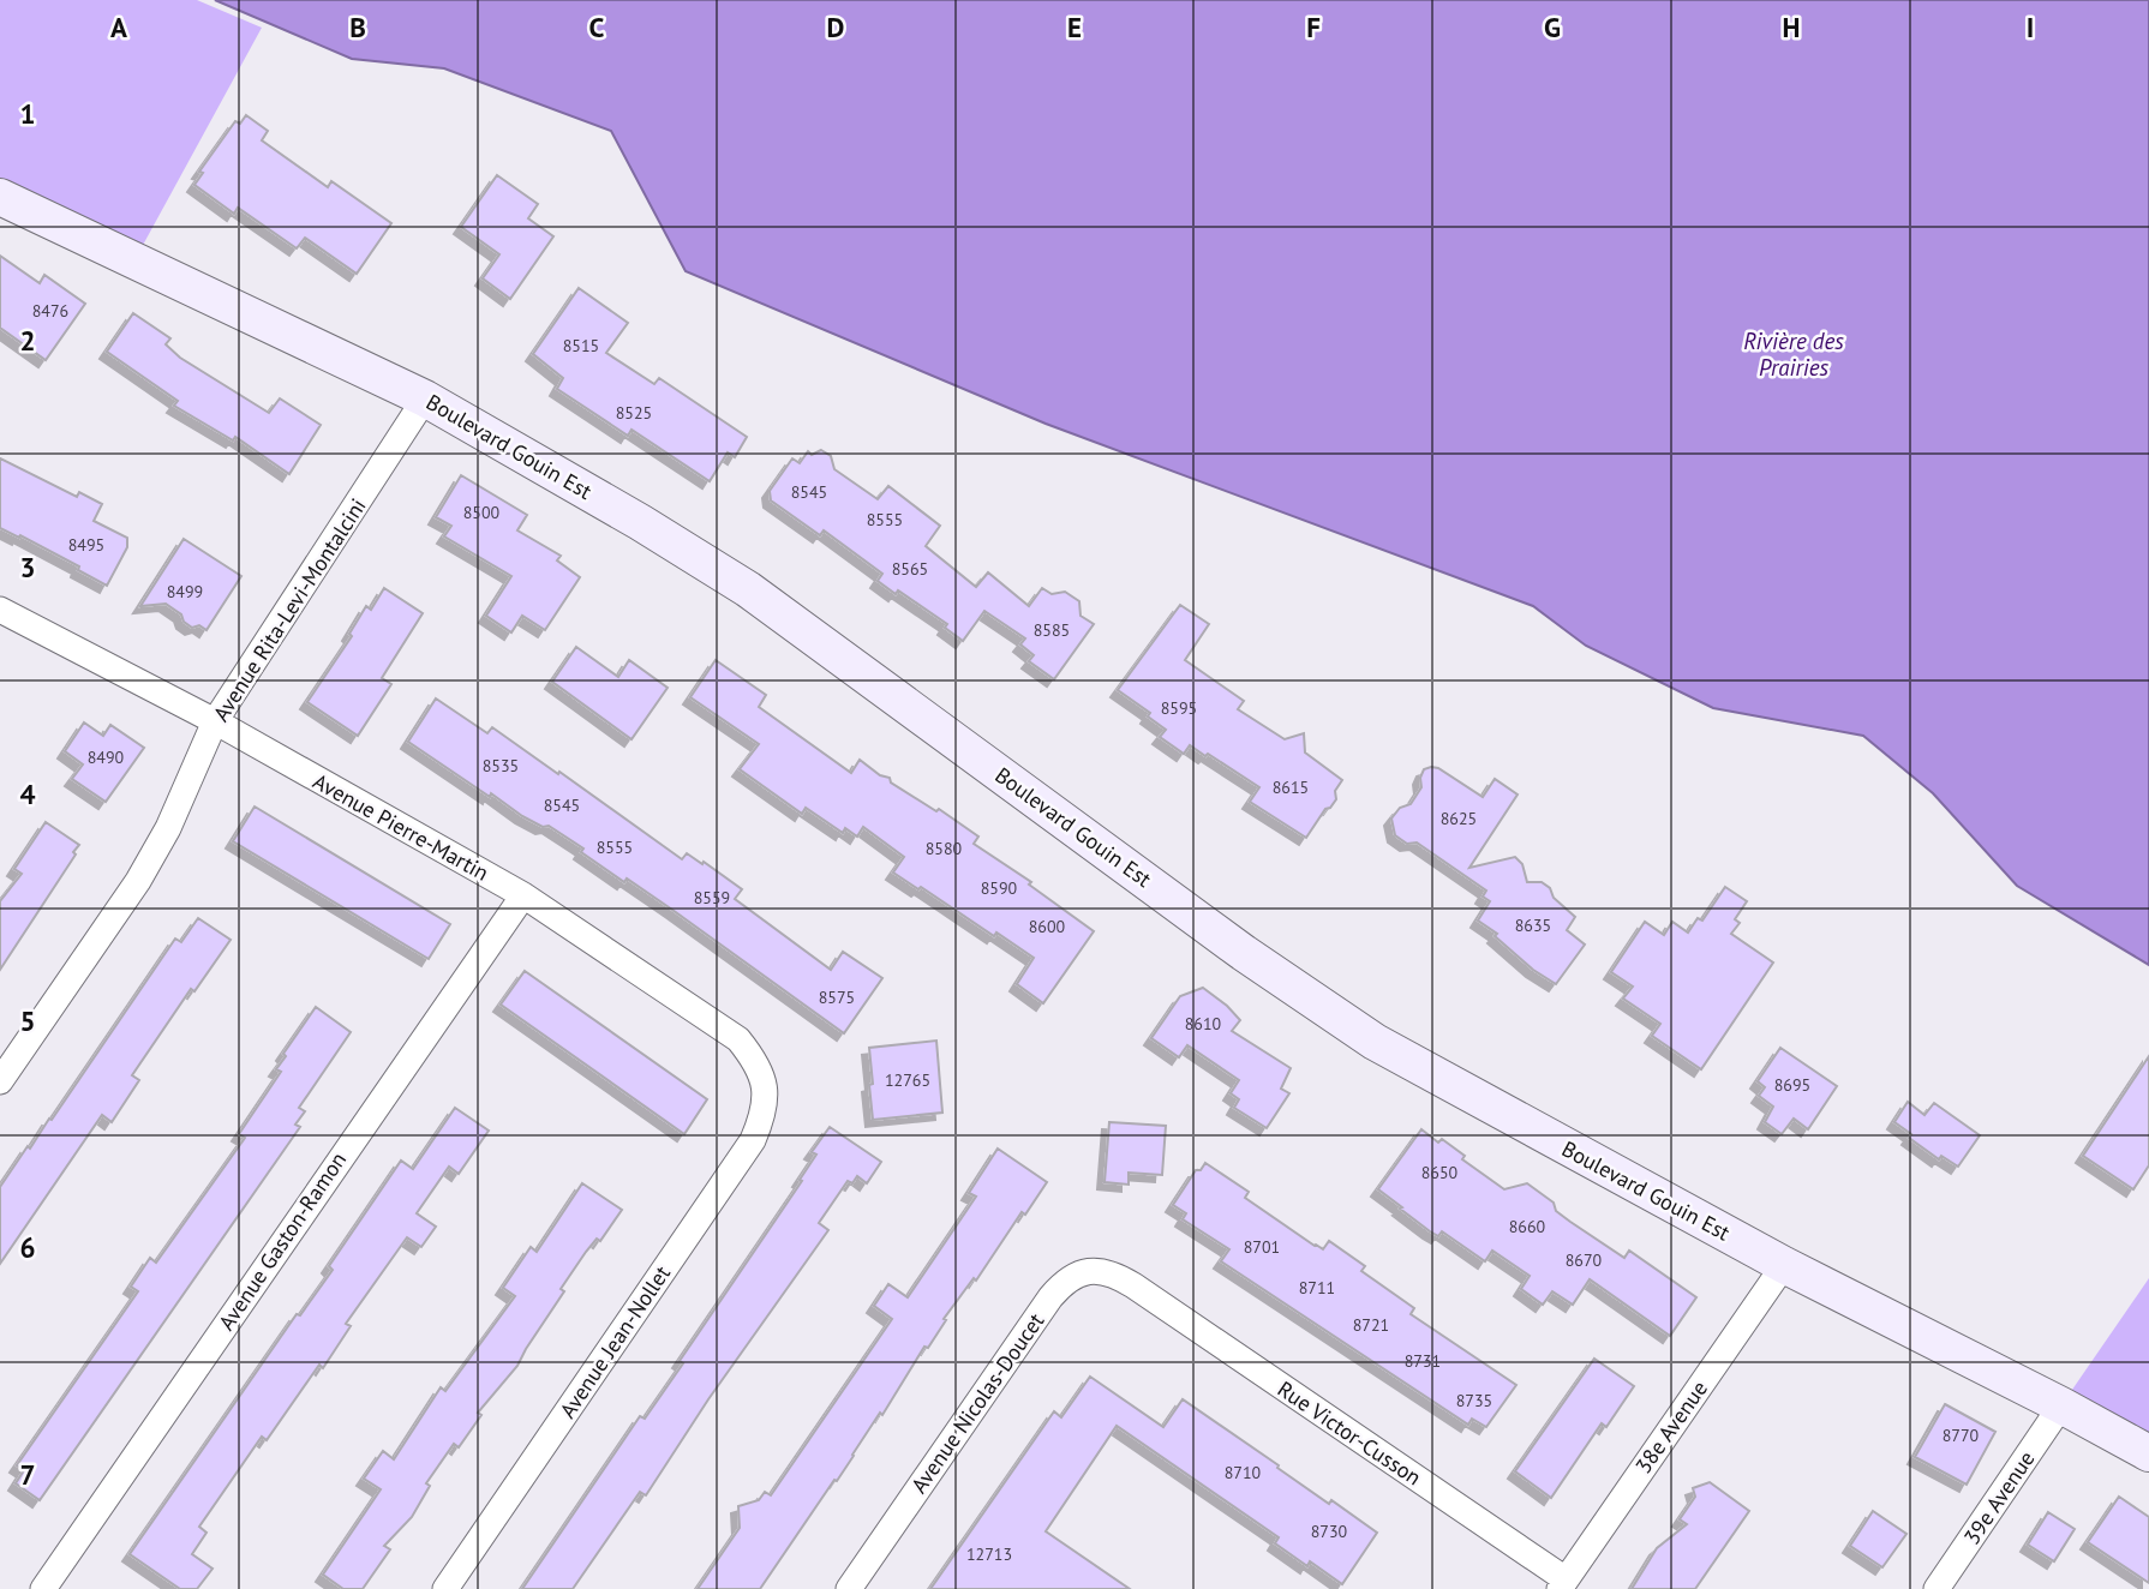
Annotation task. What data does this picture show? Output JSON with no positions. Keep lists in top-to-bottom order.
{
  "streets": {
    "street": [
      "Boulevard Gouin Est",
      "Avenue Rita-Levi-Montalcini",
      "Avenue Pierre-Martin",
      "Avenue Gaston-Ramon",
      "Avenue Jean-Nollet",
      "Avenue Nicolas-Doucet",
      "38e Avenue",
      "Rue Victor-Cusson",
      "39e Avenue"
    ]
  },
  "crossings": [
    ["Boulevard Gouin Est", "Avenue Rita-Levi-Montalcini"],
    ["Boulevard Gouin Est", "38e Avenue"],
    ["Boulevard Gouin Est", "39e Avenue"],
    ["Avenue Rita-Levi-Montalcini", "Avenue Pierre-Martin"],
    ["Avenue Pierre-Martin", "Avenue Gaston-Ramon"],
    ["Avenue Pierre-Martin", "Avenue Jean-Nollet"],
    ["Avenue Nicolas-Doucet", "Rue Victor-Cusson"],
    ["38e Avenue", "Rue Victor-Cusson"]
  ],
  "water": ["Rivière des Prairies"],
  "house_numbers": [
    "8476",
    "8515",
    "8525",
    "8545",
    "8500",
    "8555",
    "8495",
    "8565",
    "8499",
    "8585",
    "8595",
    "8490",
    "8535",
    "8615",
    "8545",
    "8625",
    "8555",
    "8580",
    "8590",
    "8559",
    "8635",
    "8600",
    "8575",
    "8610",
    "12765",
    "8695",
    "8650",
    "8660",
    "8701",
    "8670",
    "8711",
    "8721",
    "8731",
    "8735",
    "8770",
    "8710",
    "8730",
    "12713"
  ],
  "grid": {
    "columns": [
      "A",
      "B",
      "C",
      "D",
      "E",
      "F",
      "G",
      "H",
      "I"
    ],
    "rows": [
      "1",
      "2",
      "3",
      "4",
      "5",
      "6",
      "7"
    ]
  }
}
